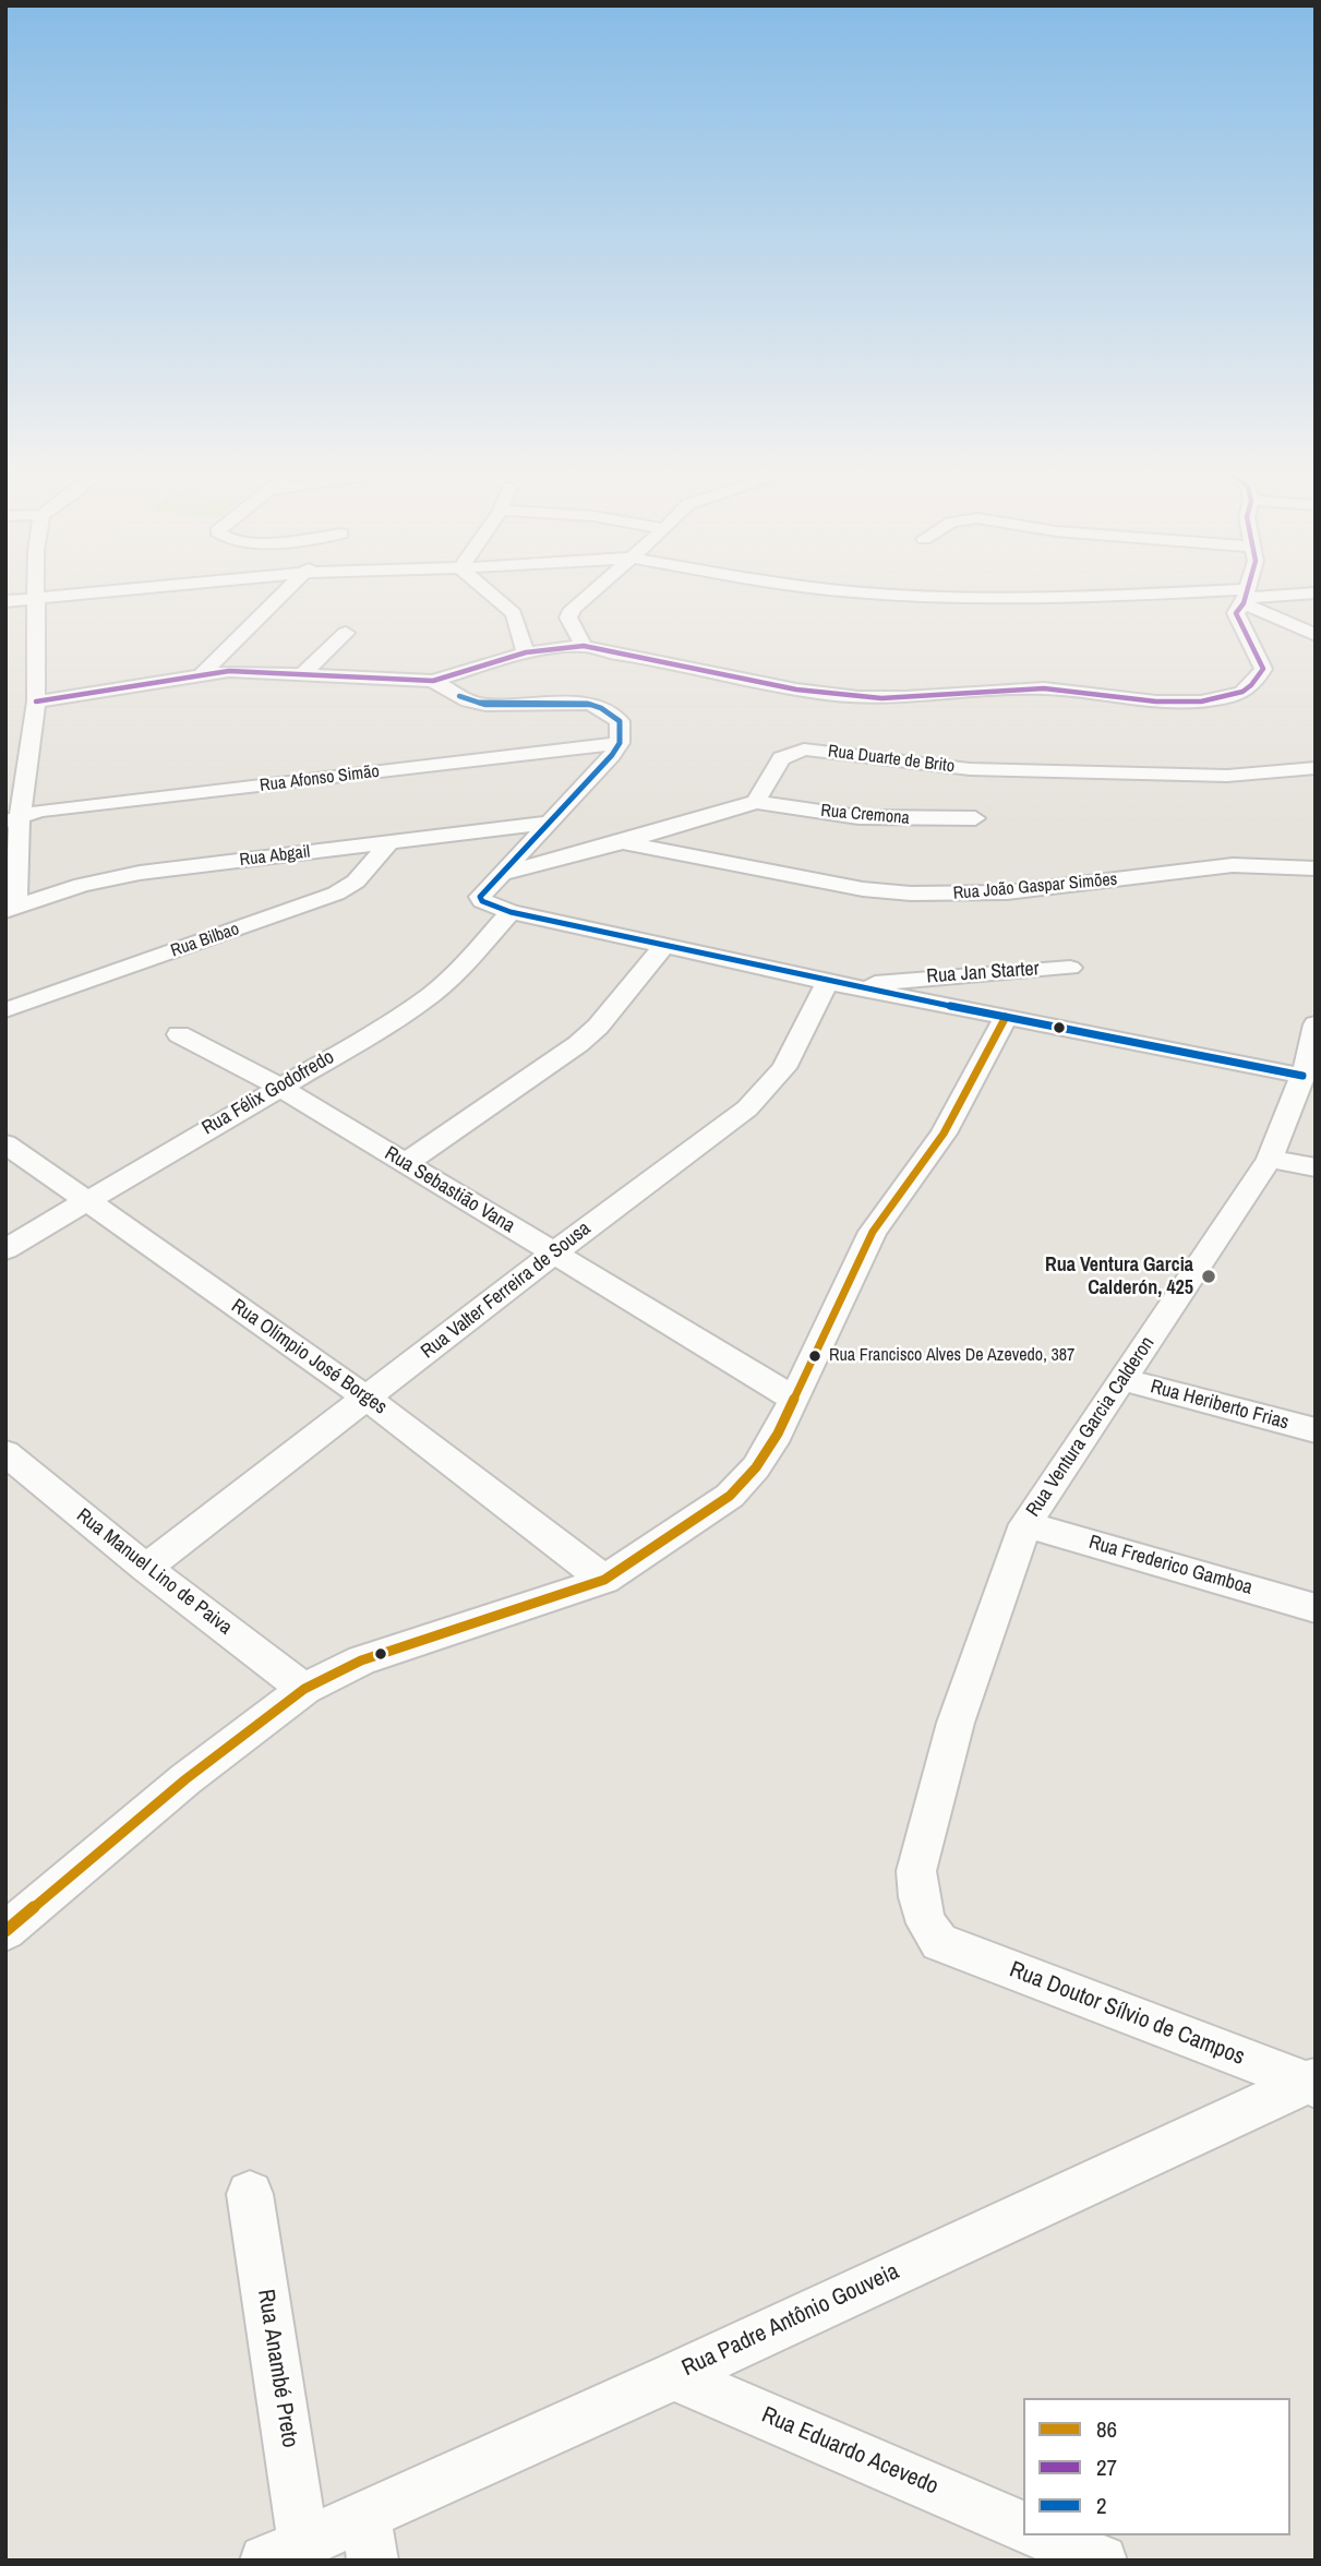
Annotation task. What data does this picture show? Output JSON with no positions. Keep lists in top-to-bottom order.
{
  "streets": {
    "street": [
      "Rua Duarte de Brito",
      "Rua Afonso Simão",
      "Rua Cremona",
      "Rua Abgail",
      "Rua João Gaspar Simões",
      "Rua Bilbao",
      "Rua Jan Starter",
      "Rua Félix Godofredo",
      "Rua Sebastião Vana",
      "Rua Valter Ferreira de Sousa",
      "Rua Olímpio José Borges",
      "Rua Heriberto Frias",
      "Rua Ventura Garcia Calderon",
      "Rua Frederico Gamboa",
      "Rua Manuel Lino de Paiva",
      "Rua Doutor Sílvio de Campos",
      "Rua Padre Antônio Gouveia",
      "Rua Anambé Preto",
      "Rua Eduardo Acevedo"
    ]
  },
  "crossings": [
    ["Rua Duarte de Brito", "Rua Cremona"],
    ["Rua Abgail", "Rua Bilbao"],
    ["Rua Jan Starter", "Rua Valter Ferreira de Sousa"],
    ["Rua Félix Godofredo", "Rua Sebastião Vana"],
    ["Rua Félix Godofredo", "Rua Olímpio José Borges"],
    ["Rua Sebastião Vana", "Rua Valter Ferreira de Sousa"],
    ["Rua Valter Ferreira de Sousa", "Rua Olímpio José Borges"],
    ["Rua Valter Ferreira de Sousa", "Rua Manuel Lino de Paiva"],
    ["Rua Heriberto Frias", "Rua Ventura Garcia Calderon"],
    ["Rua Ventura Garcia Calderon", "Rua Frederico Gamboa"],
    ["Rua Ventura Garcia Calderon", "Rua Doutor Sílvio de Campos"],
    ["Rua Doutor Sílvio de Campos", "Rua Padre Antônio Gouveia"],
    ["Rua Padre Antônio Gouveia", "Rua Anambé Preto"],
    ["Rua Padre Antônio Gouveia", "Rua Eduardo Acevedo"]
  ],
  "places": ["Rua Ventura Garcia Calderón, 425", "Rua Francisco Alves De Azevedo, 387"],
  "lines": ["transit line 27", "transit line 2", "transit line 86"],
  "legend": ["86", "27", "2"]
}
